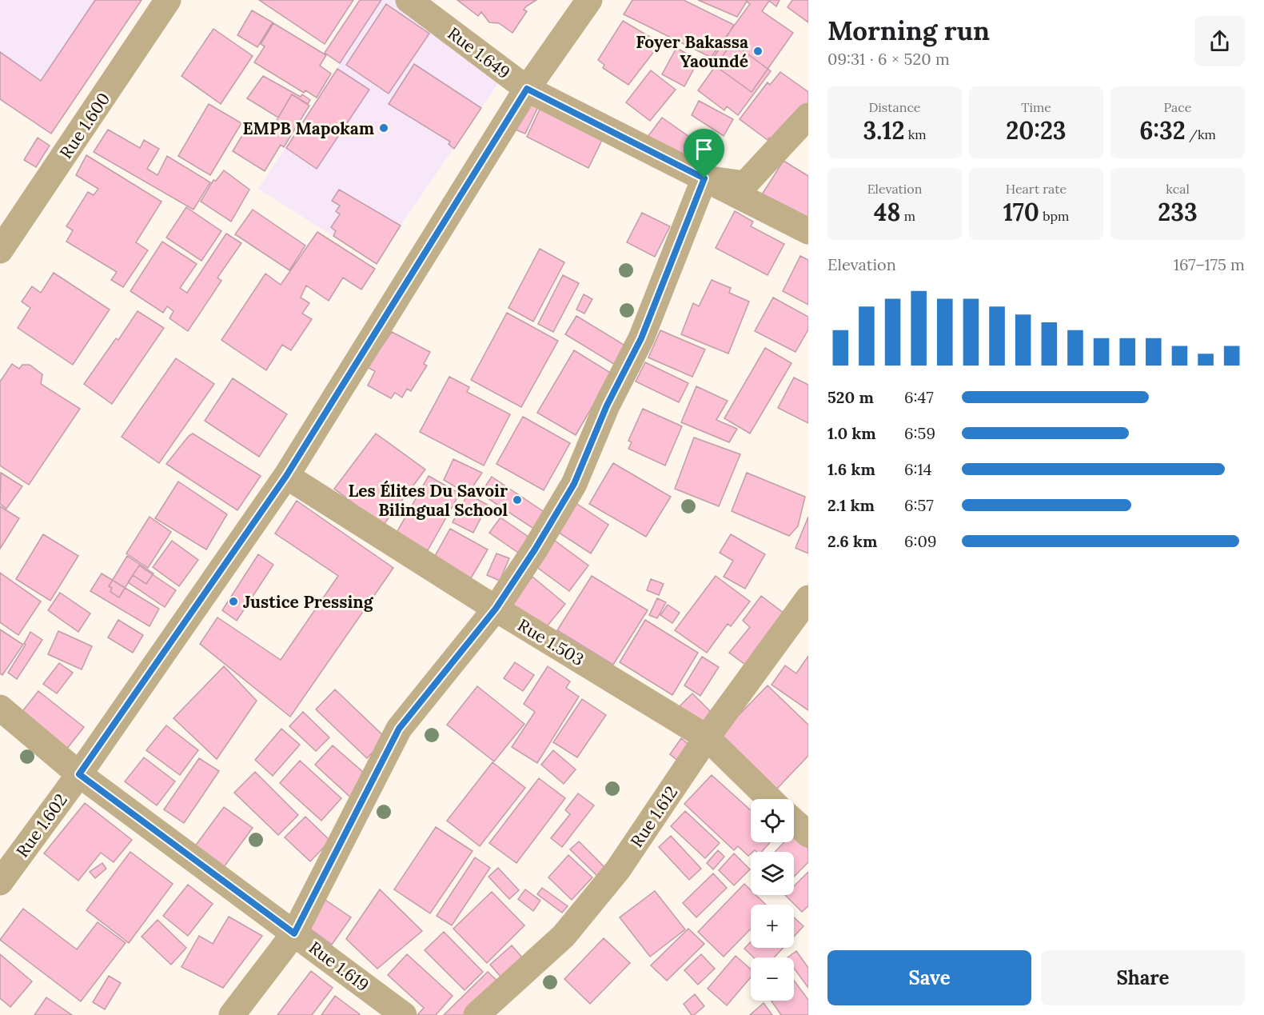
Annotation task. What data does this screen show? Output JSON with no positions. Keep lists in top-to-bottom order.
{
  "streets": {
    "street": [
      "Rue 1.649",
      "Rue 1.600",
      "Rue 1.503",
      "Rue 1.612",
      "Rue 1.602",
      "Rue 1.619"
    ]
  },
  "crossings": [
    ["Rue 1.649", "Rue 1.602"],
    ["Rue 1.503", "Rue 1.612"],
    ["Rue 1.503", "Rue 1.602"],
    ["Rue 1.602", "Rue 1.619"]
  ],
  "places": [
    "Foyer Bakassa Yaoundé",
    "EMPB Mapokam",
    "Les Élites Du Savoir Bilingual School",
    "Justice Pressing"
  ],
  "page": {
    "heading": ["Morning run", "09:31 · 6 × 520 m"],
    "stats": [
      ["Distance", "3.12 km"],
      ["Time", "20:23"],
      ["Pace", "6:32 /km"],
      ["Elevation", "48 m"],
      ["Heart rate", "170 bpm"],
      ["kcal", "233"]
    ],
    "chart": ["Elevation", "167–175 m"],
    "list": [
      {
        "name": "520 m",
        "note": "6:47"
      },
      {
        "name": "1.0 km",
        "note": "6:59"
      },
      {
        "name": "1.6 km",
        "note": "6:14"
      },
      {
        "name": "2.1 km",
        "note": "6:57"
      },
      {
        "name": "2.6 km",
        "note": "6:09"
      }
    ],
    "map_buttons": ["+", "−"],
    "buttons": ["Save", "Share"]
  }
}
